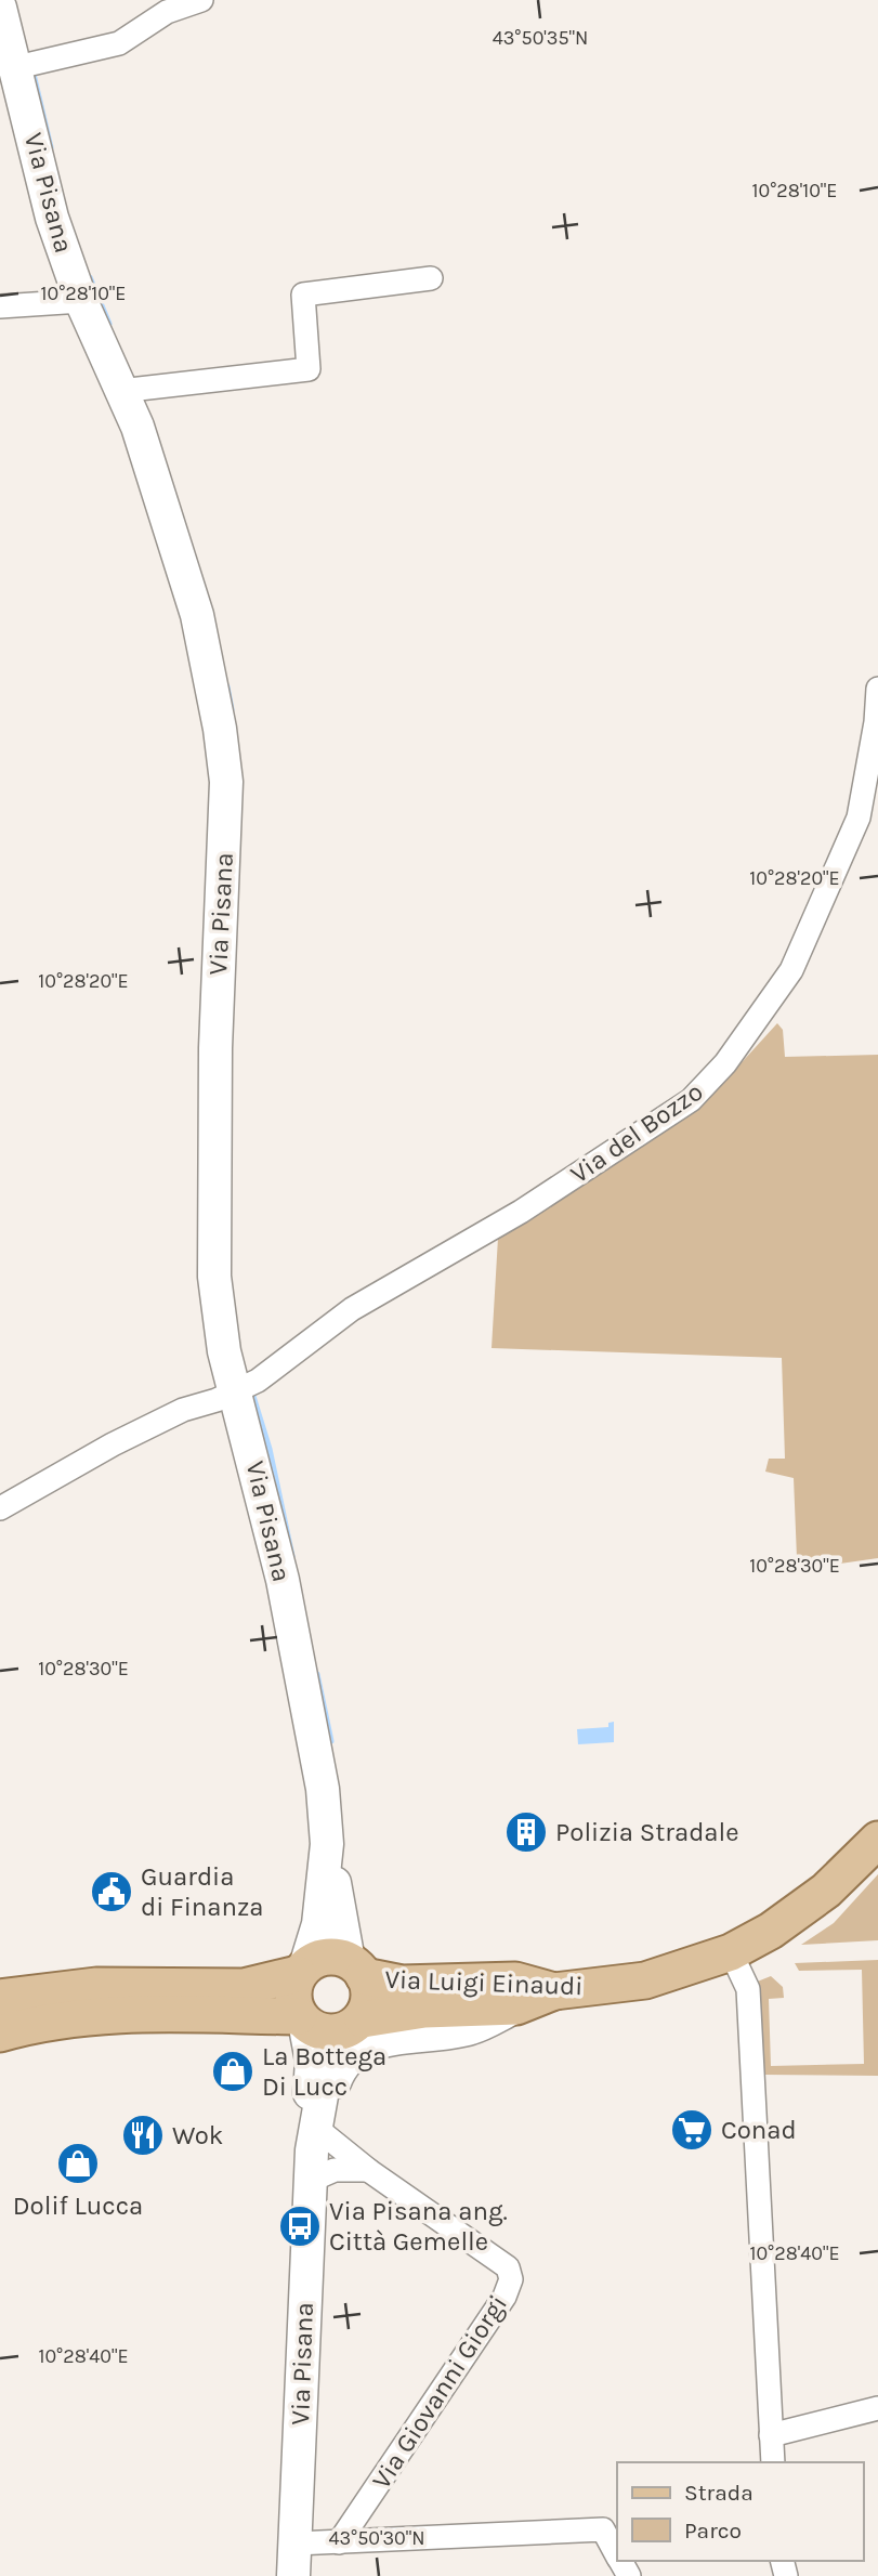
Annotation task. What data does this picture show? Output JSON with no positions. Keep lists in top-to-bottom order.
{
  "streets": {
    "main road": ["Via Pisana", "Via Luigi Einaudi"],
    "street": ["Via del Bozzo", "Via Giovanni Giorgi"]
  },
  "crossings": [
    ["Via Pisana", "Via del Bozzo"],
    ["Via Pisana", "Via Luigi Einaudi"],
    ["Via Pisana", "Via Giovanni Giorgi"]
  ],
  "places": {
    "building": ["Polizia Stradale"],
    "public building": ["Guardia di Finanza"],
    "shop": ["La Bottega Di Lucc", "Dolif Lucca"],
    "supermarket": ["Conad"],
    "restaurant": ["Wok"],
    "bus stop": ["Via Pisana ang. Città Gemelle"]
  },
  "legend": ["Strada", "Parco"],
  "coordinates": [
    "43°50'35\"N",
    "10°28'10\"E",
    "10°28'20\"E",
    "10°28'30\"E",
    "10°28'40\"E",
    "43°50'30\"N"
  ]
}
